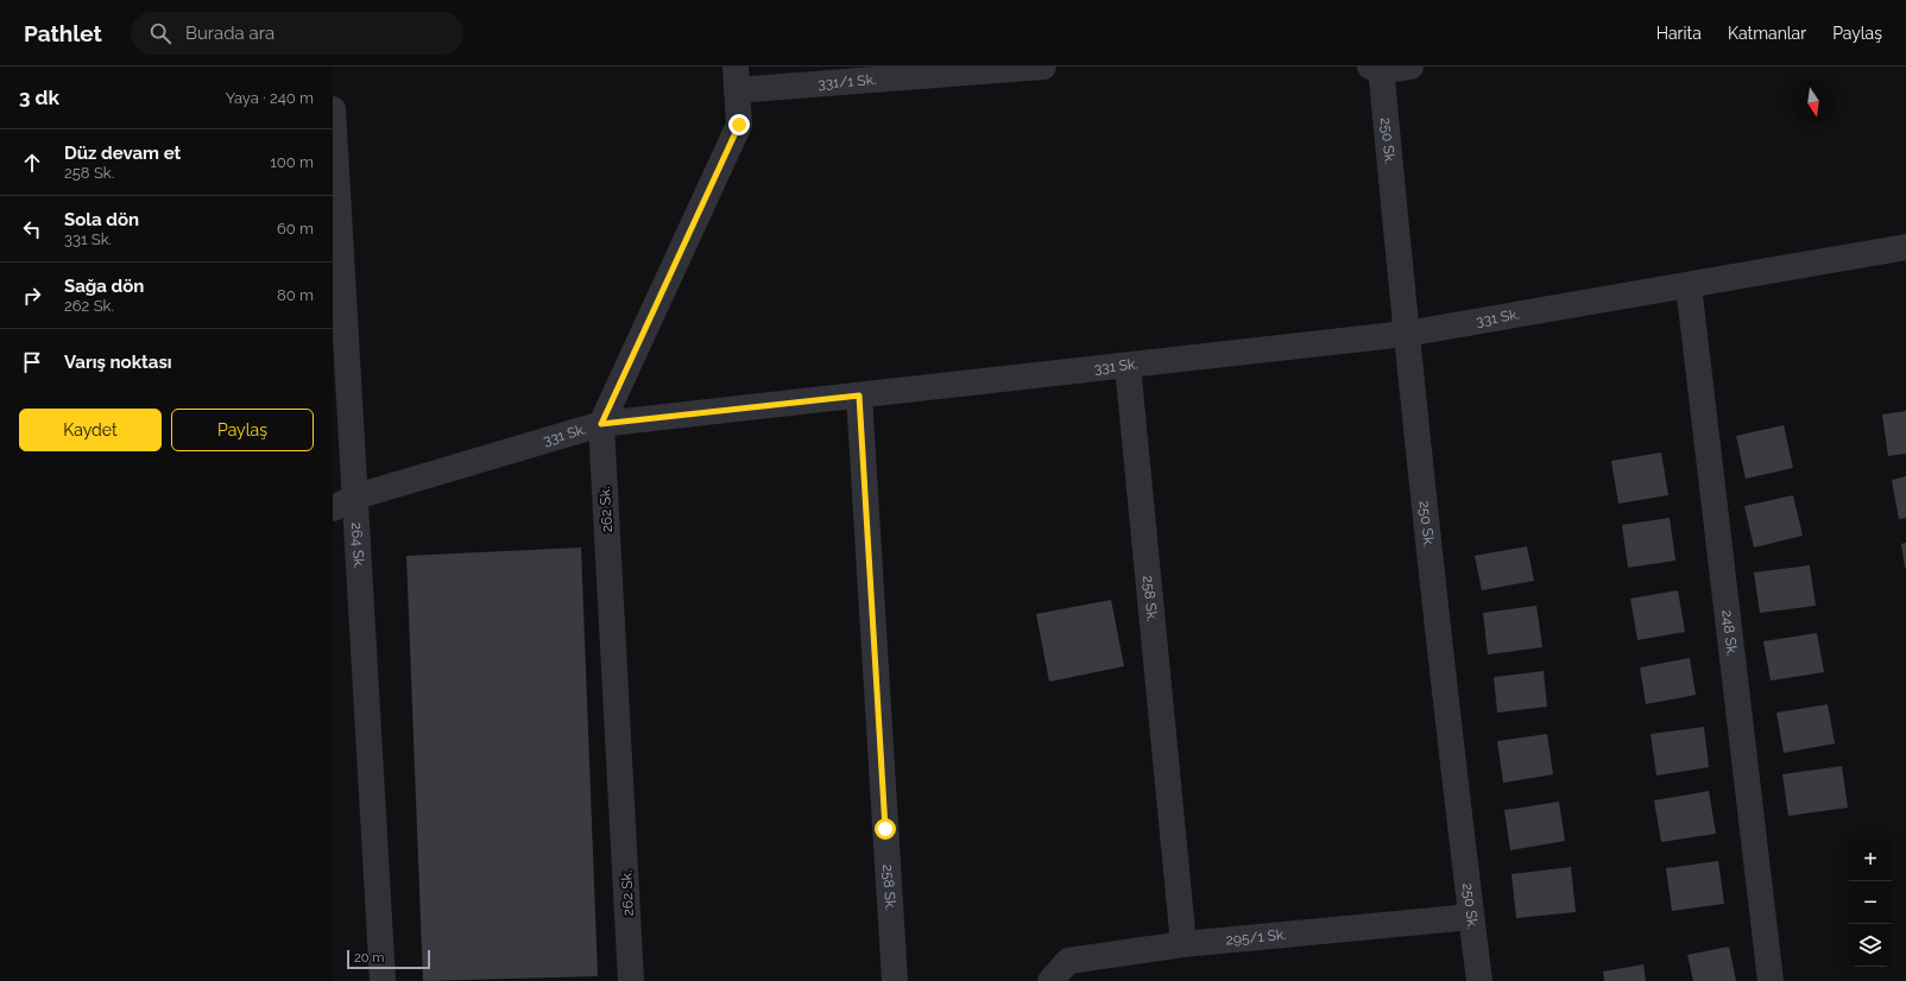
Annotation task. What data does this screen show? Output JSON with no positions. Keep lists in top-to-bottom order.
{
  "streets": {
    "street": [
      "331/1 Sk.",
      "250 Sk.",
      "331 Sk.",
      "262 Sk.",
      "264 Sk.",
      "258 Sk.",
      "248 Sk.",
      "295/1 Sk."
    ]
  },
  "crossings": [
    ["331/1 Sk.", "262 Sk."],
    ["250 Sk.", "331 Sk."],
    ["250 Sk.", "295/1 Sk."],
    ["331 Sk.", "262 Sk."],
    ["331 Sk.", "264 Sk."],
    ["331 Sk.", "258 Sk."],
    ["331 Sk.", "248 Sk."],
    ["258 Sk.", "295/1 Sk."]
  ],
  "scale_bar": "20 m",
  "north": "bottom",
  "page": {
    "header": "Pathlet",
    "search": "Burada ara",
    "nav": ["Harita", "Katmanlar", "Paylaş"],
    "heading": ["3 dk", "Yaya · 240 m"],
    "list": [
      ["Düz devam et", "258 Sk.", "100 m"],
      ["Sola dön", "331 Sk.", "60 m"],
      ["Sağa dön", "262 Sk.", "80 m"],
      "Varış noktası"
    ],
    "buttons": ["Kaydet", "Paylaş"],
    "map_buttons": ["+", "−"],
    "scale": "20 m"
  }
}
